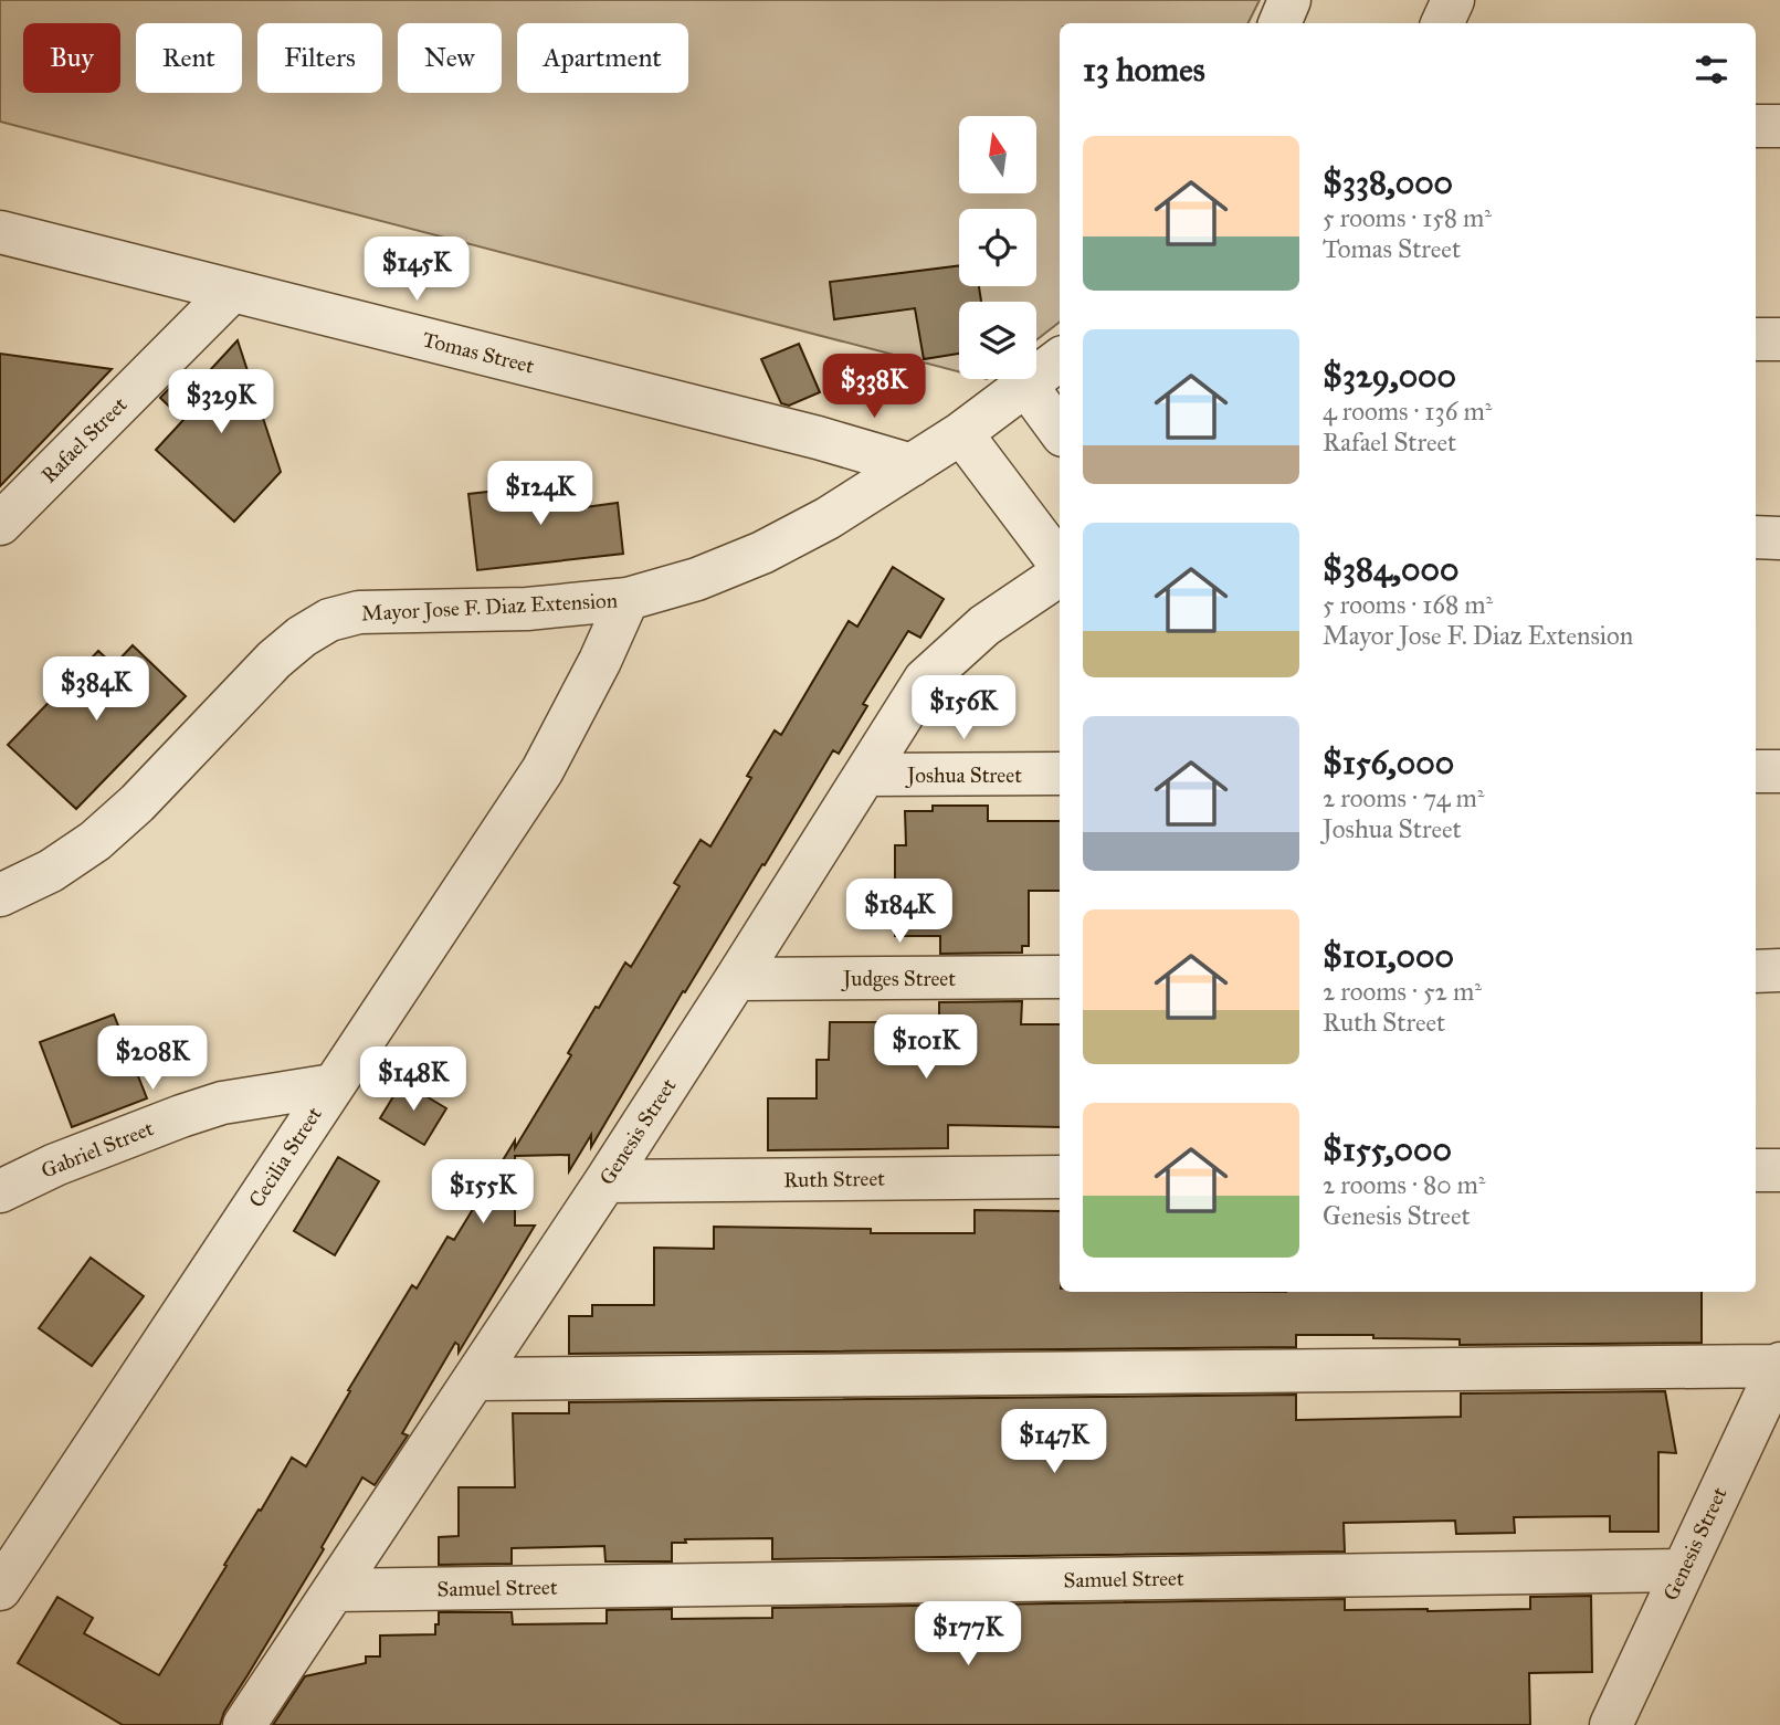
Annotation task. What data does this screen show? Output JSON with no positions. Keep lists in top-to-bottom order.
{
  "streets": {
    "street": [
      "Tomas Street",
      "Rafael Street",
      "Mayor Jose F. Diaz Extension",
      "Joshua Street",
      "Judges Street",
      "Genesis Street",
      "Gabriel Street",
      "Cecilia Street",
      "Ruth Street",
      "Samuel Street"
    ]
  },
  "crossings": [
    ["Tomas Street", "Rafael Street"],
    ["Tomas Street", "Mayor Jose F. Diaz Extension"],
    ["Mayor Jose F. Diaz Extension", "Cecilia Street"],
    ["Joshua Street", "Genesis Street"],
    ["Judges Street", "Genesis Street"],
    ["Genesis Street", "Ruth Street"],
    ["Genesis Street", "Samuel Street"],
    ["Gabriel Street", "Cecilia Street"]
  ],
  "north": "top",
  "page": {
    "chip": [
      "Buy",
      "Rent",
      "Filters",
      "New",
      "Apartment"
    ],
    "heading": "13 homes",
    "list": [
      {
        "name": "$338,000",
        "note": "5 rooms · 158 m² · Tomas Street"
      },
      {
        "name": "$329,000",
        "note": "4 rooms · 136 m² · Rafael Street"
      },
      {
        "name": "$384,000",
        "note": "5 rooms · 168 m² · Mayor Jose F. Diaz Extension"
      },
      {
        "name": "$156,000",
        "note": "2 rooms · 74 m² · Joshua Street"
      },
      {
        "name": "$101,000",
        "note": "2 rooms · 52 m² · Ruth Street"
      },
      {
        "name": "$155,000",
        "note": "2 rooms · 80 m² · Genesis Street"
      }
    ],
    "price": [
      "$145K",
      "$338K",
      "$329K",
      "$124K",
      "$384K",
      "$156K",
      "$184K",
      "$101K",
      "$208K",
      "$148K",
      "$155K",
      "$147K",
      "$177K"
    ]
  }
}
